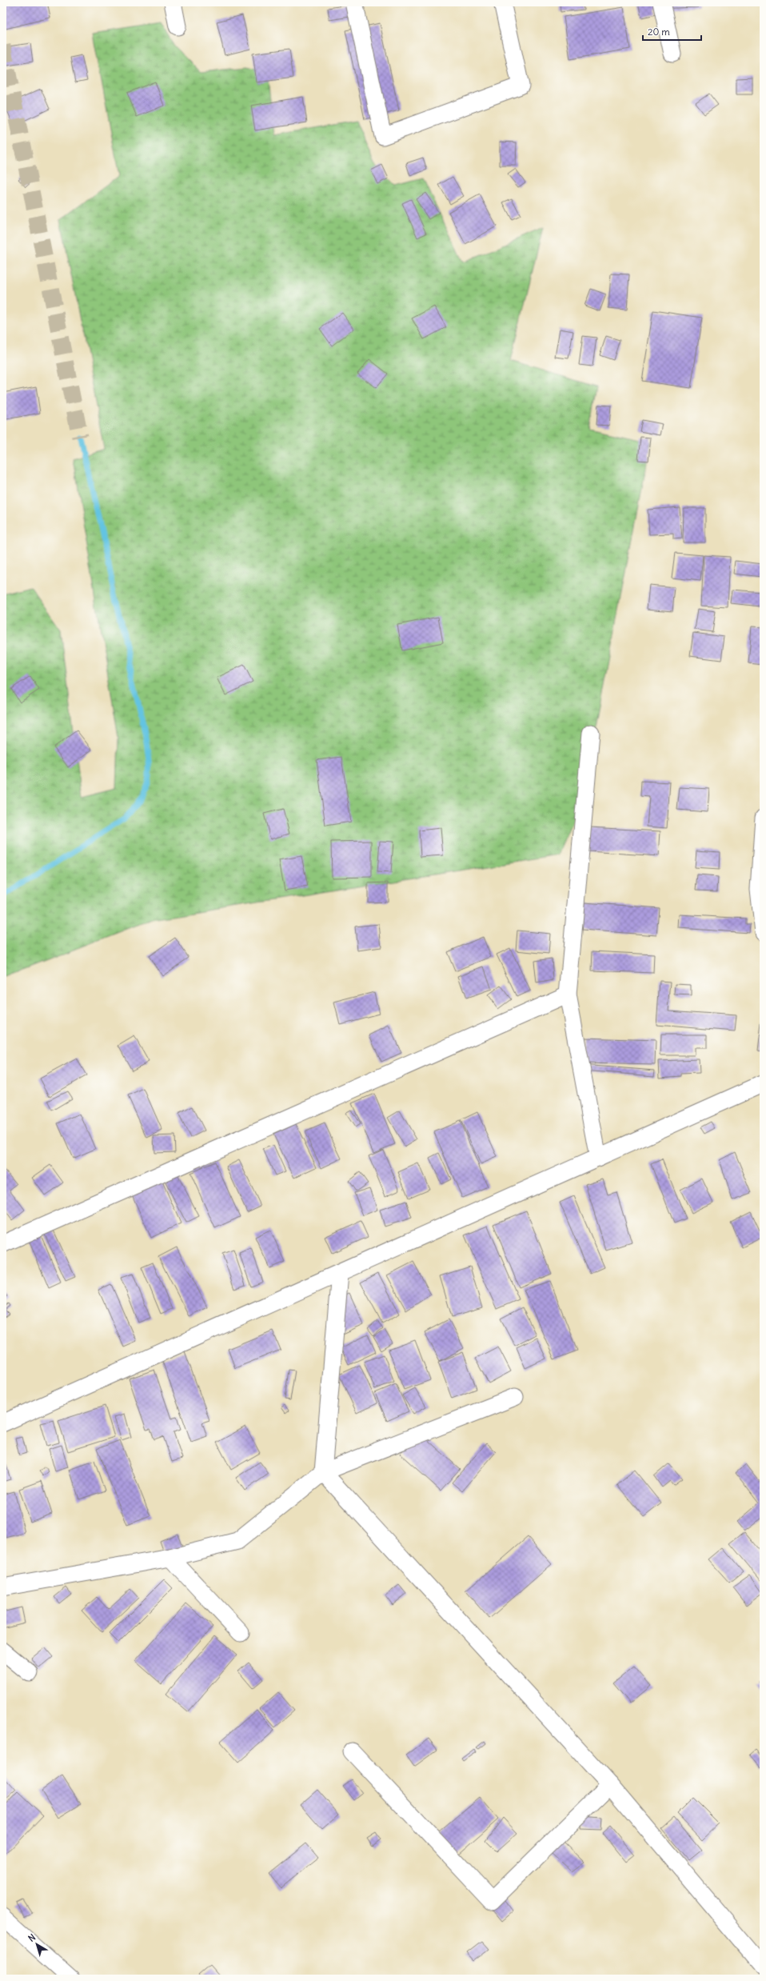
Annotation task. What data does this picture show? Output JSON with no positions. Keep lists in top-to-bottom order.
{
  "scale_bar": "20 m",
  "north": "top left"
}
